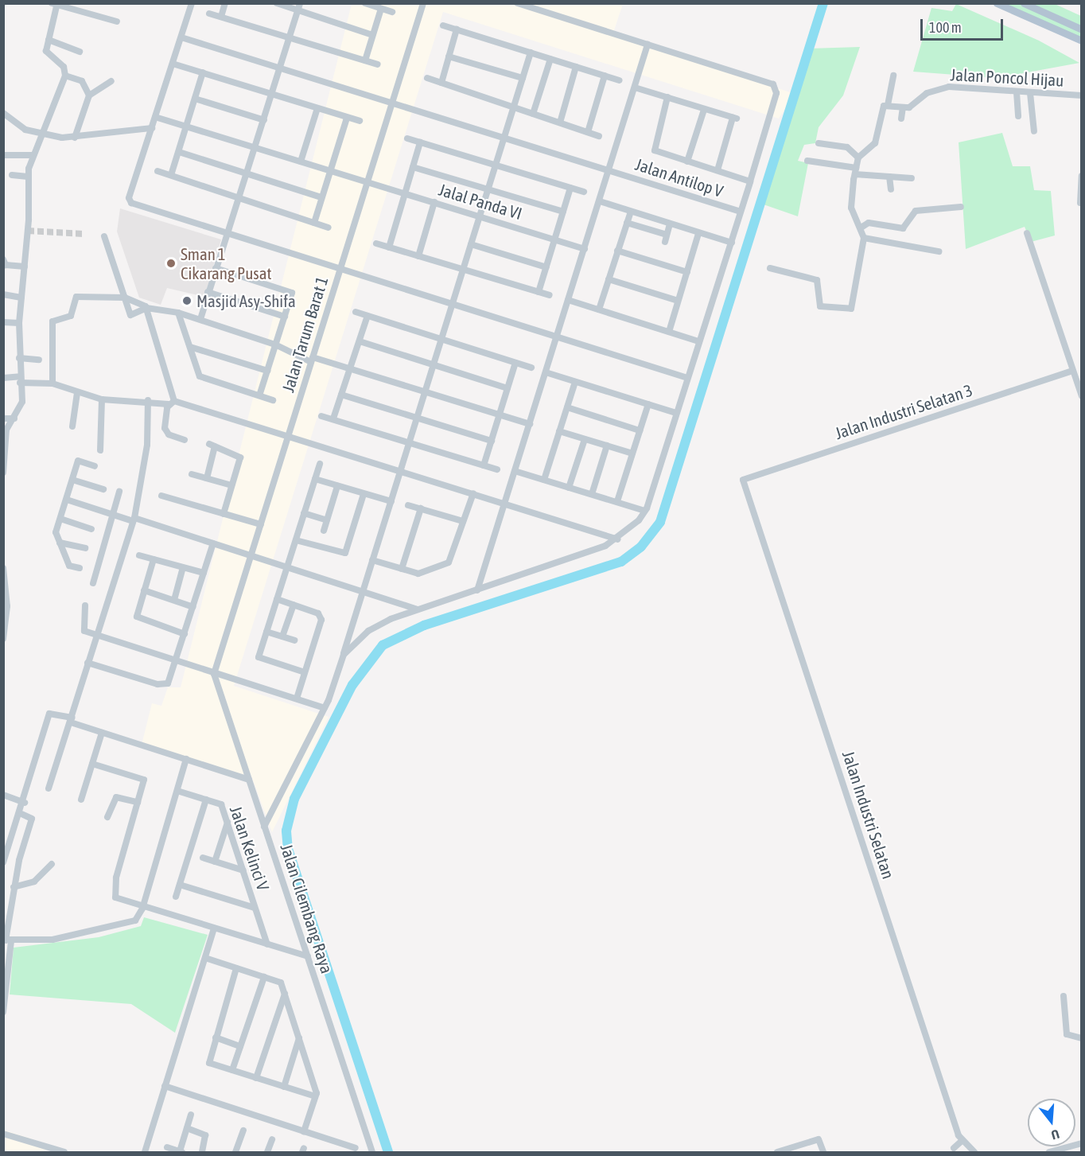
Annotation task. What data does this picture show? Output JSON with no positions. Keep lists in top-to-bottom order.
{
  "streets": {
    "street": [
      "Jalan Poncol Hijau",
      "Jalan Antilop V",
      "Jalal Panda VI",
      "Jalan Tarum Barat 1",
      "Jalan Industri Selatan 3",
      "Jalan Industri Selatan",
      "Jalan Kelinci V",
      "Jalan Cilembang Raya"
    ]
  },
  "crossings": [
    ["Jalan Antilop V", "Jalan Tarum Barat 1"],
    ["Jalal Panda VI", "Jalan Tarum Barat 1"],
    ["Jalan Tarum Barat 1", "Jalan Cilembang Raya"],
    ["Jalan Industri Selatan 3", "Jalan Industri Selatan"]
  ],
  "places": ["Sman 1 Cikarang Pusat", "Masjid Asy-Shifa"],
  "scale_bar": "100 m",
  "north": "bottom"
}
